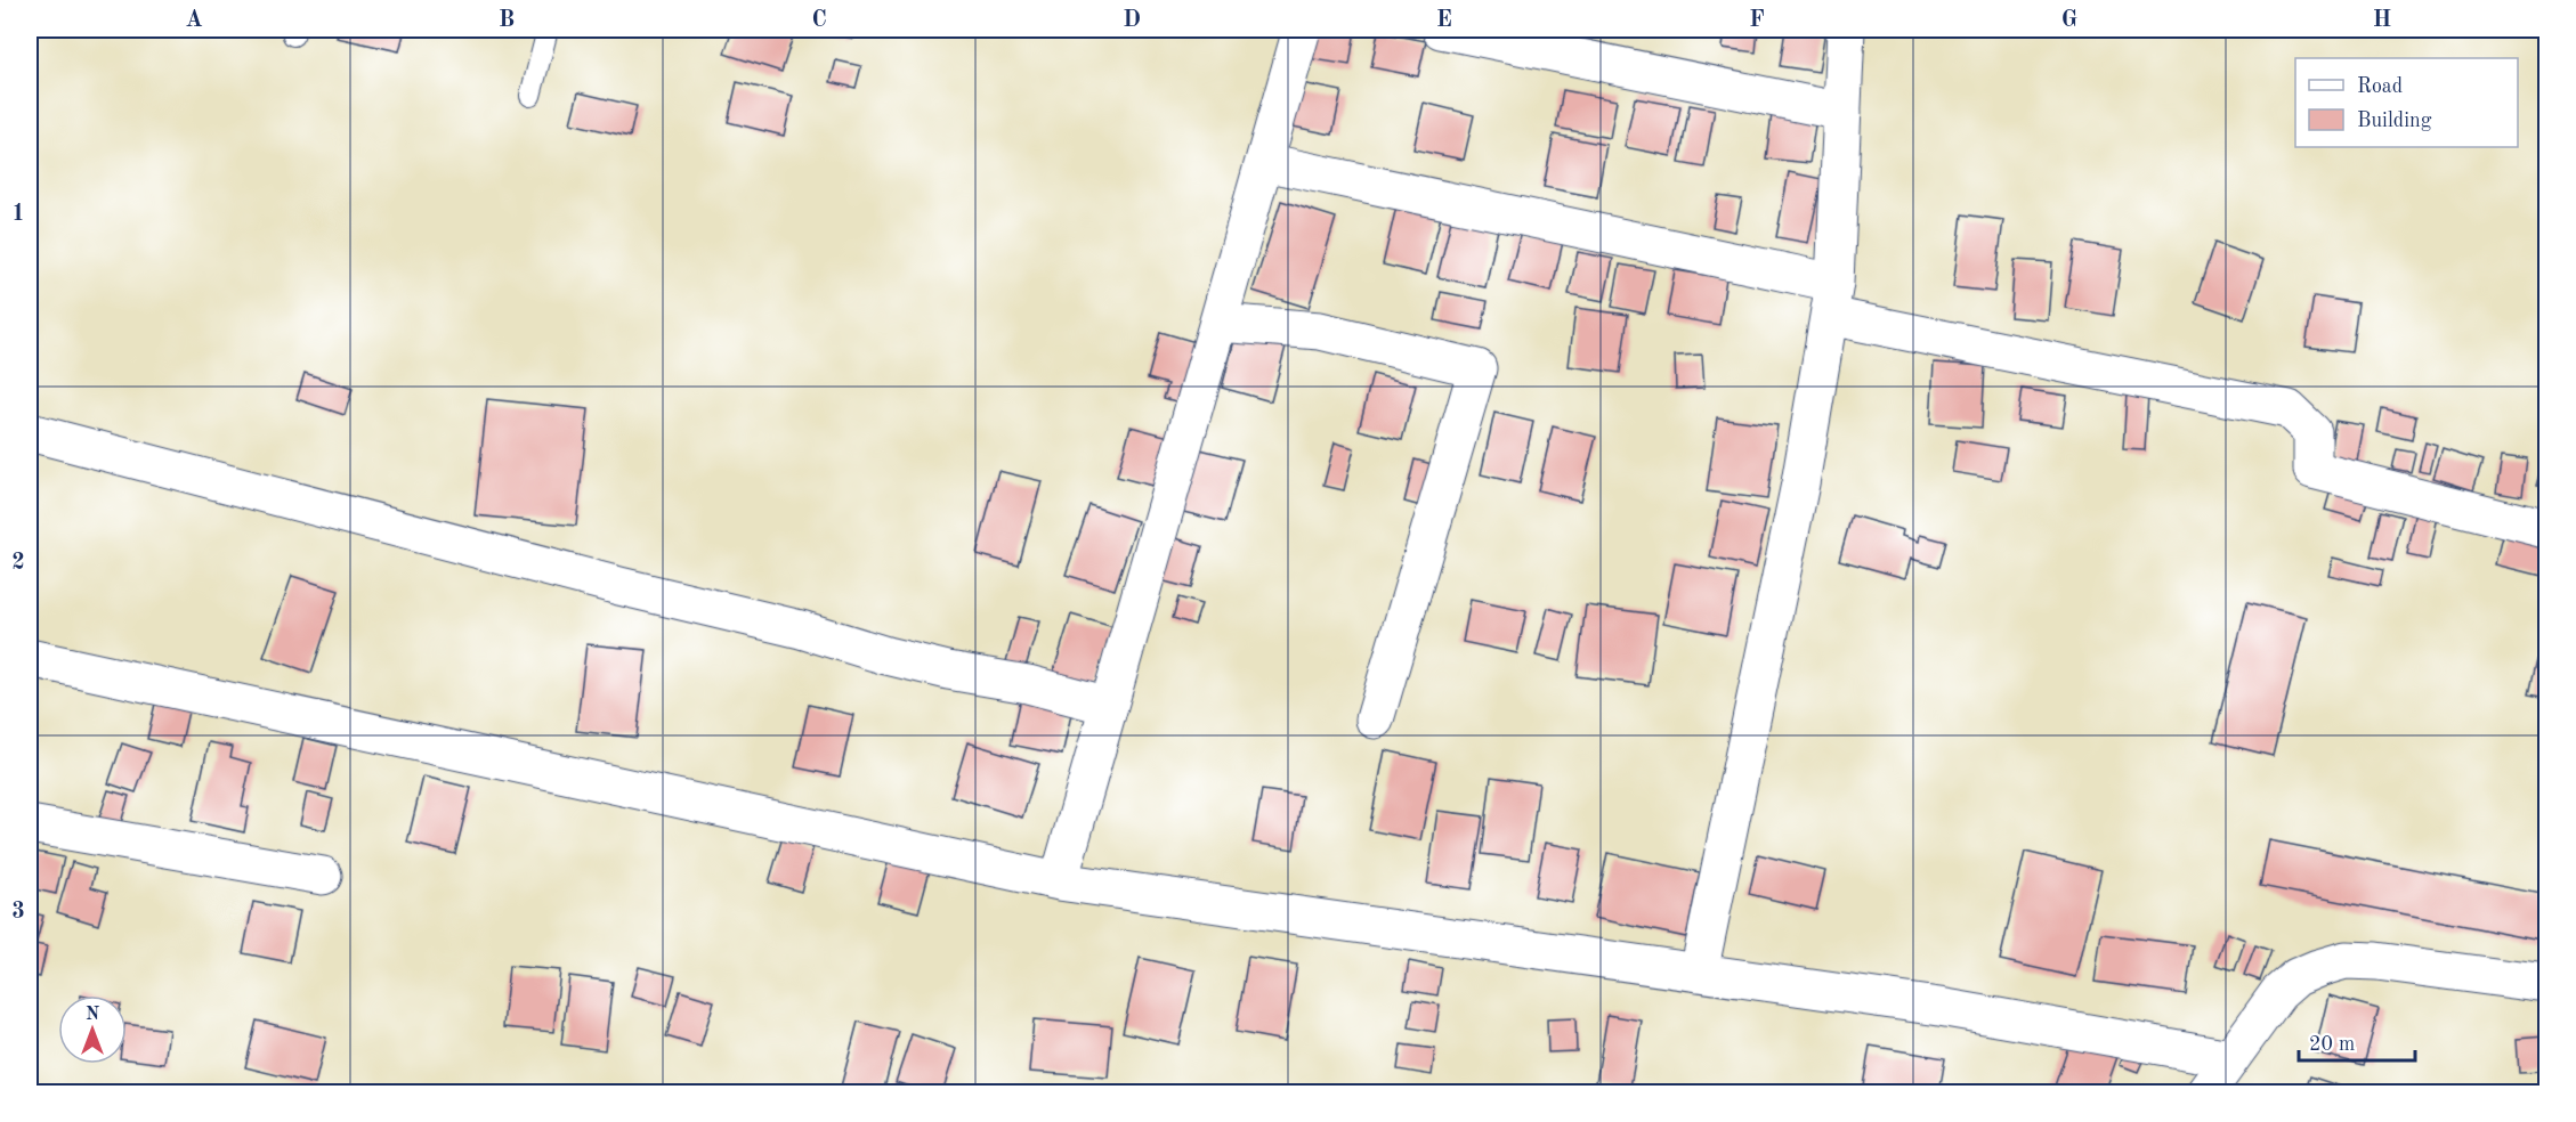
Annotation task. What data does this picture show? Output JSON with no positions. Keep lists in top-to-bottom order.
{
  "legend": ["Road", "Building"],
  "scale_bar": "20 m",
  "north": "top",
  "grid": {
    "columns": [
      "A",
      "B",
      "C",
      "D",
      "E",
      "F",
      "G",
      "H"
    ],
    "rows": ["1", "2", "3"]
  }
}
